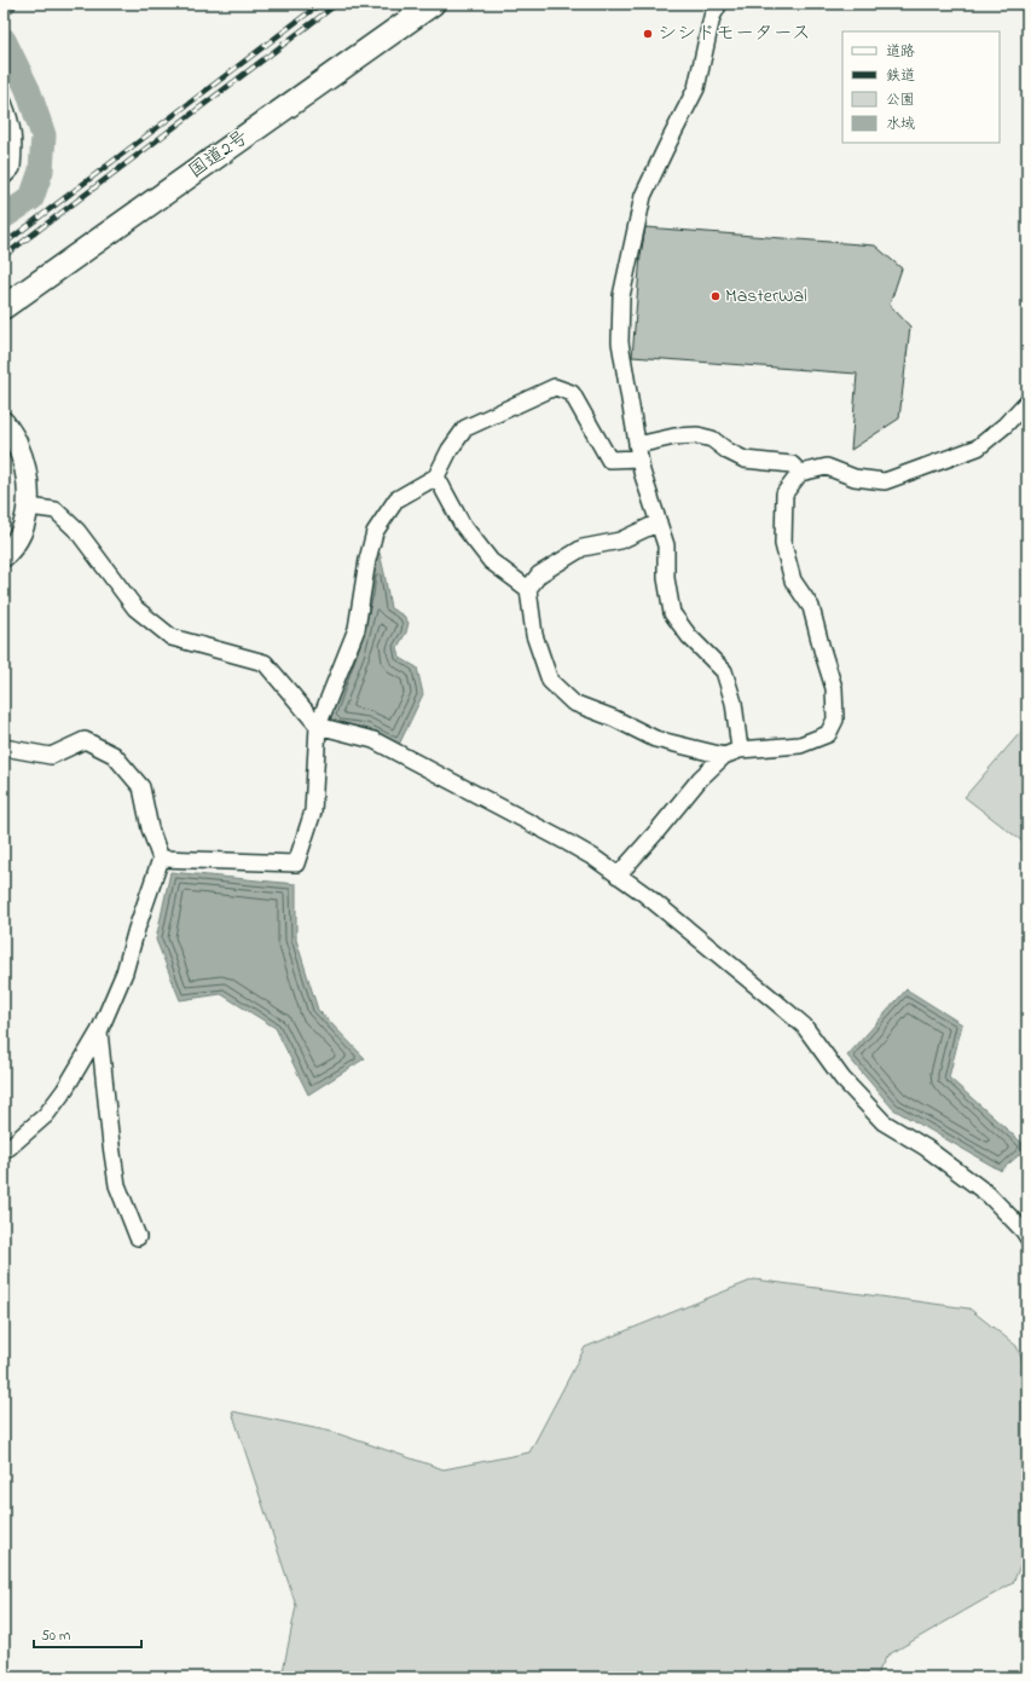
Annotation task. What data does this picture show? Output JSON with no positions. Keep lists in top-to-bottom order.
{
  "streets": {
    "highway": ["国道2号"]
  },
  "places": ["シシドモータース", "MasterWal"],
  "legend": [
    "道路",
    "鉄道",
    "公園",
    "水域"
  ],
  "scale_bar": "50 m"
}
